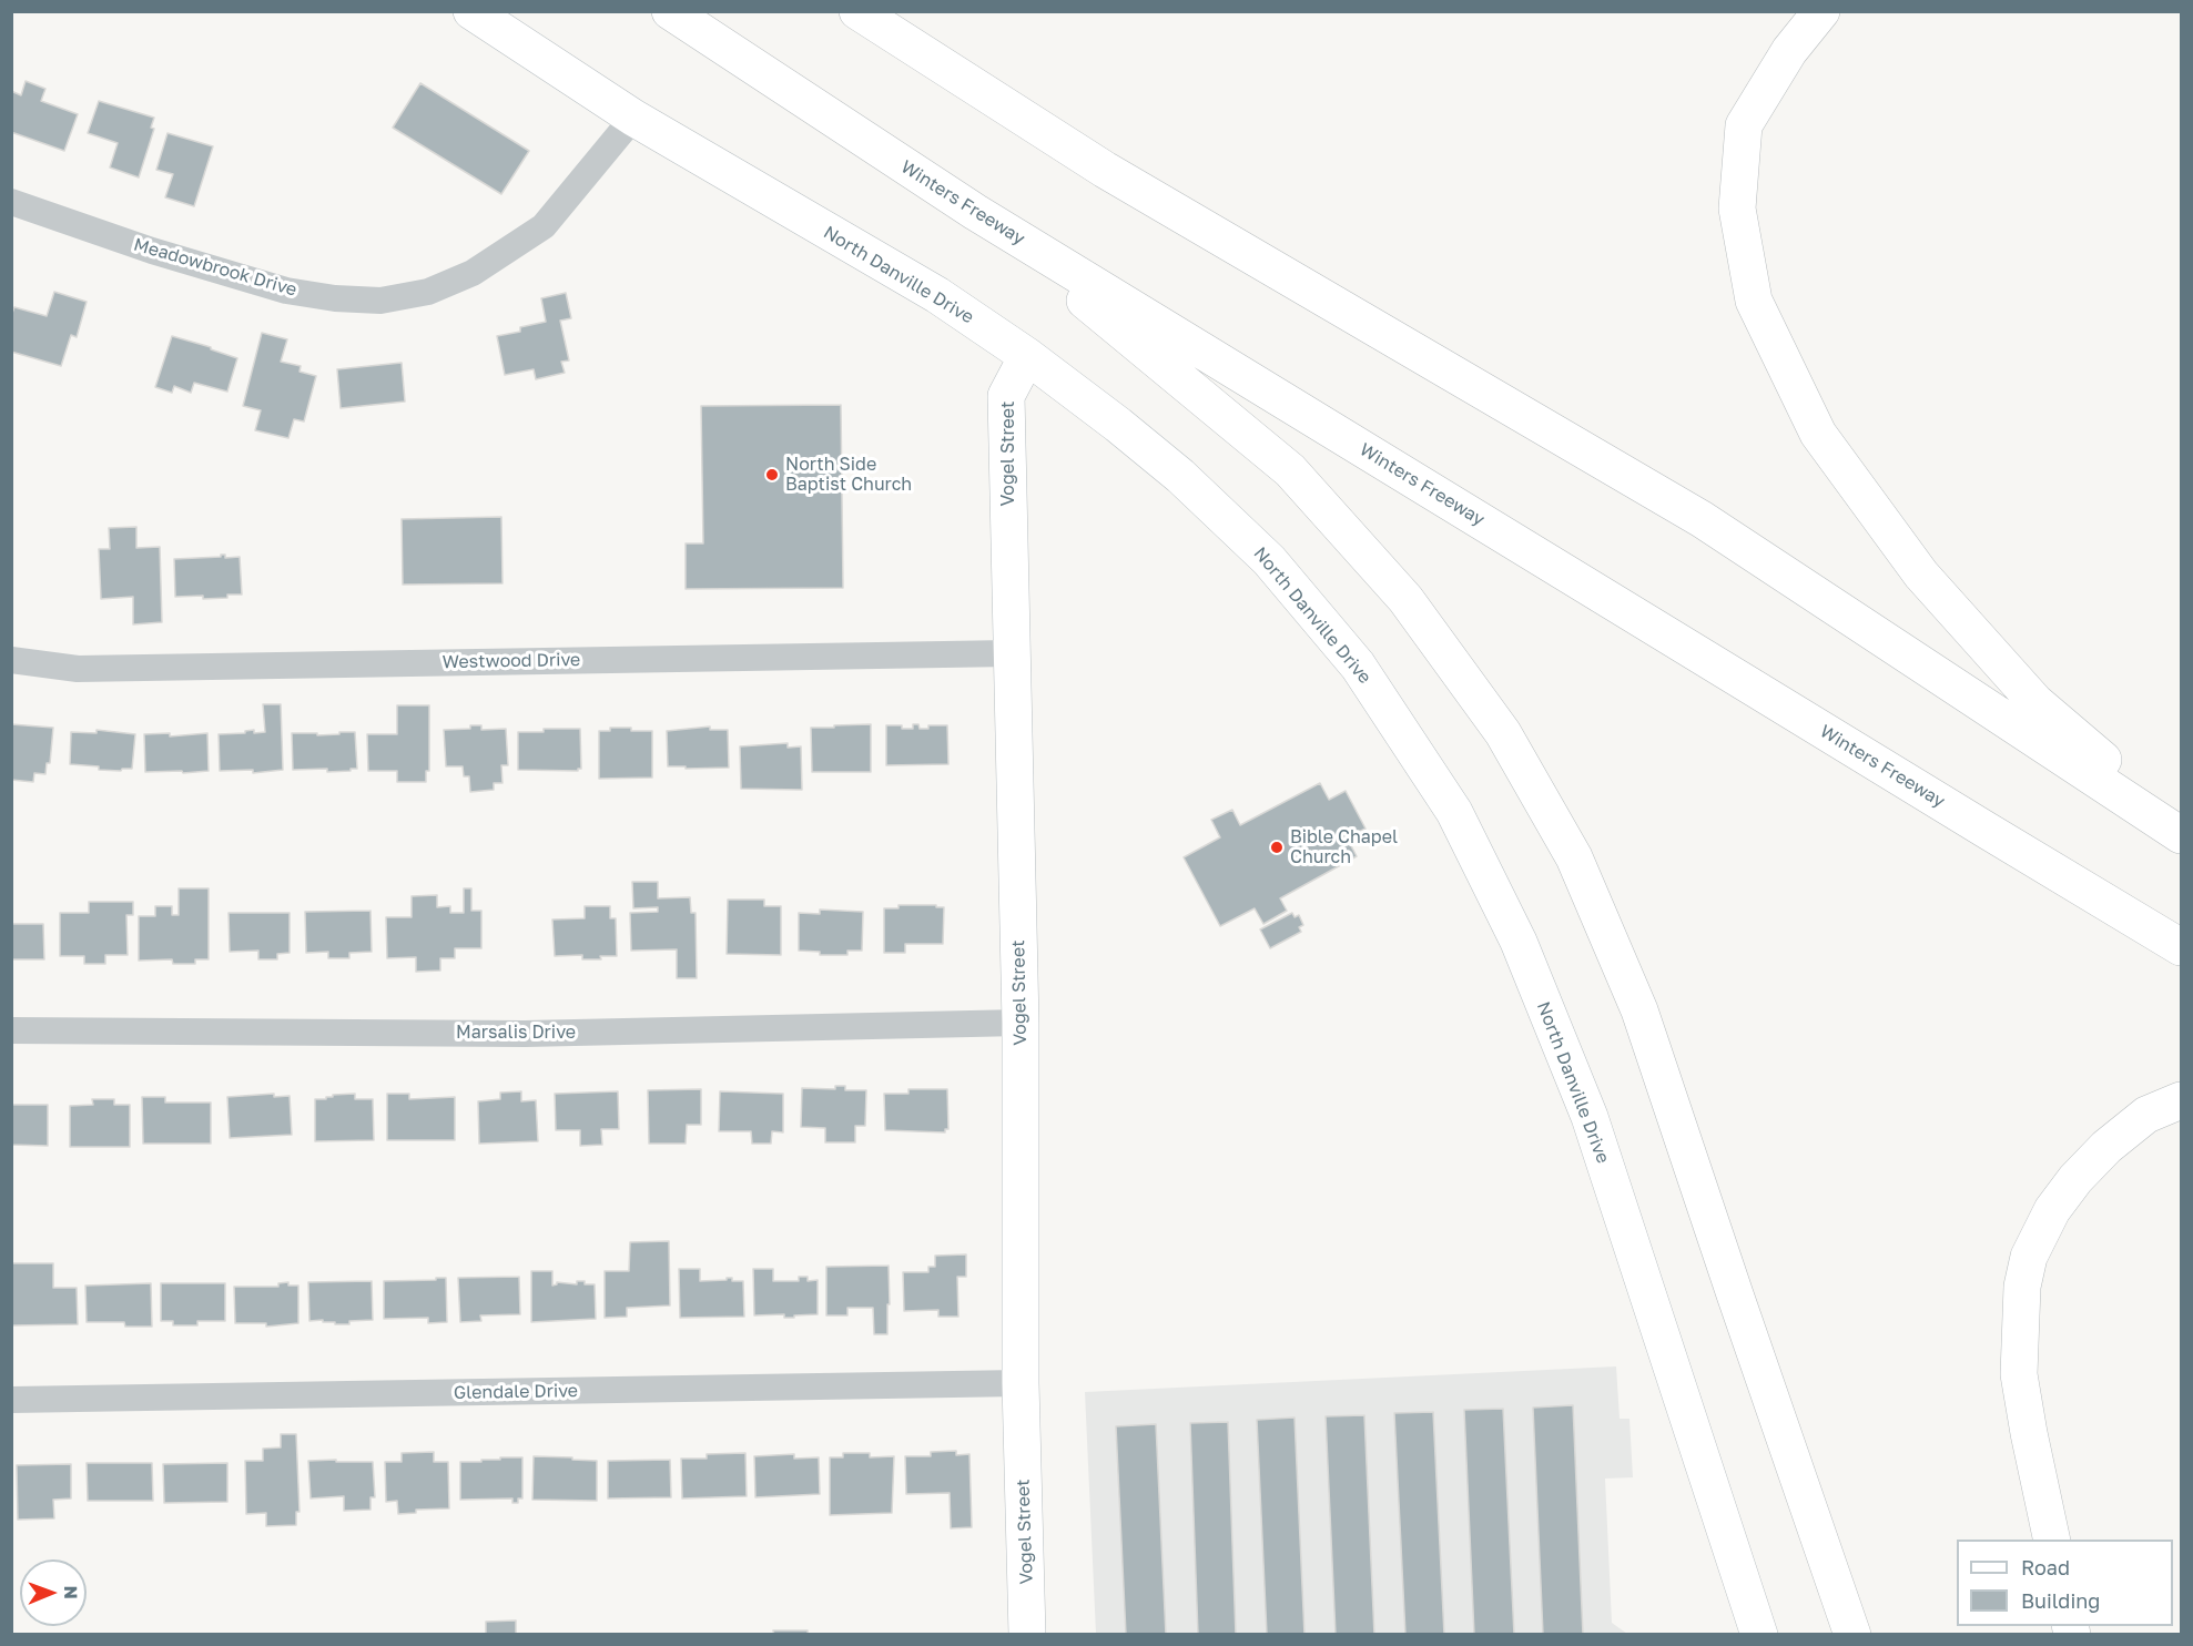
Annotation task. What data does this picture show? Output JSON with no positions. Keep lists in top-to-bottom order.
{
  "streets": {
    "main road": ["Winters Freeway", "North Danville Drive", "Vogel Street"],
    "street": [
      "Meadowbrook Drive",
      "Westwood Drive",
      "Marsalis Drive",
      "Glendale Drive"
    ]
  },
  "crossings": [
    ["Meadowbrook Drive", "North Danville Drive"],
    ["North Danville Drive", "Vogel Street"],
    ["Vogel Street", "Westwood Drive"],
    ["Vogel Street", "Marsalis Drive"],
    ["Vogel Street", "Glendale Drive"]
  ],
  "places": ["North Side Baptist Church", "Bible Chapel Church"],
  "legend": ["Road", "Building"],
  "north": "right"
}
